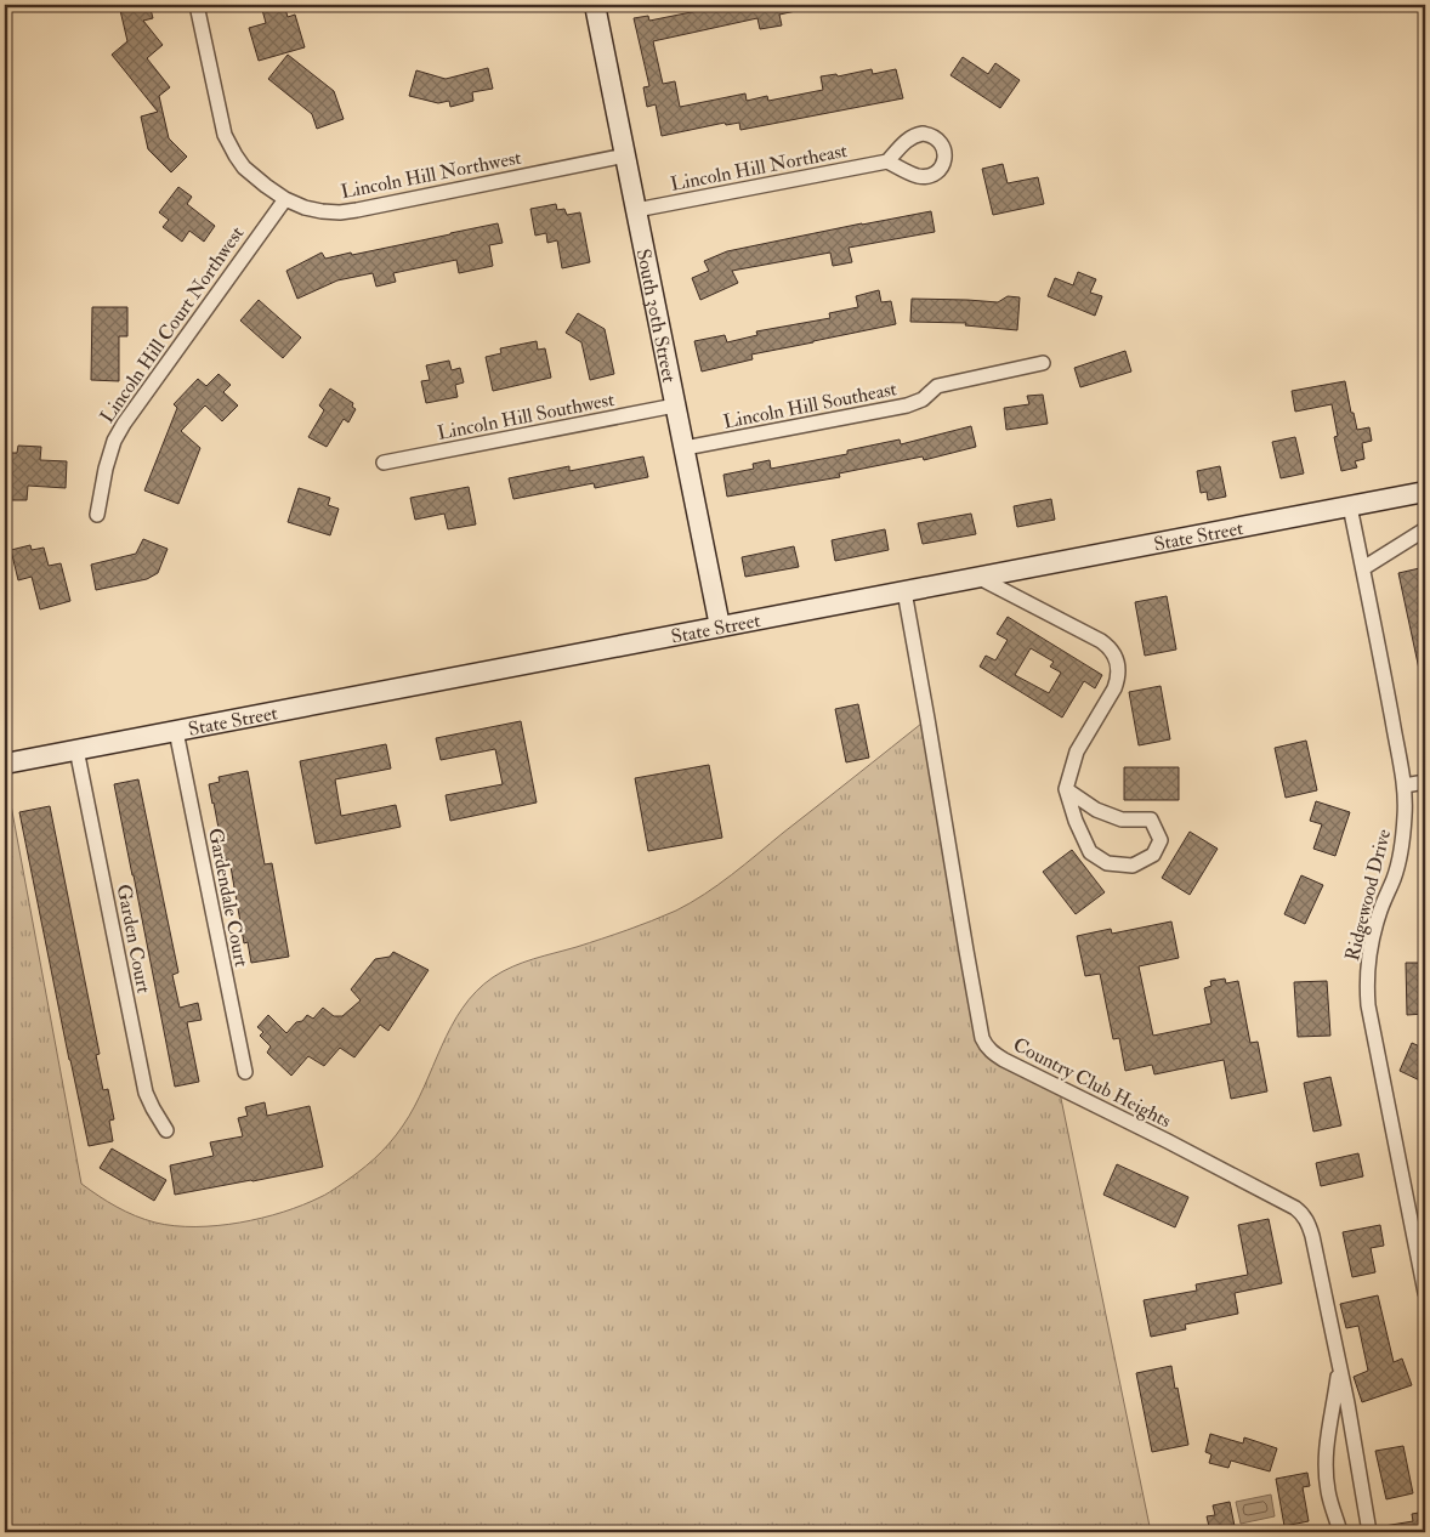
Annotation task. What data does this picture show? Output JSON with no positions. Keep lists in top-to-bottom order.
{
  "streets": {
    "main road": ["South 30th Street", "State Street"],
    "street": [
      "Lincoln Hill Northeast",
      "Lincoln Hill Northwest",
      "Lincoln Hill Court Northwest",
      "Lincoln Hill Southeast",
      "Lincoln Hill Southwest",
      "Ridgewood Drive",
      "Gardendale Court",
      "Garden Court",
      "Country Club Heights"
    ]
  },
  "crossings": [
    ["Lincoln Hill Northeast", "South 30th Street"],
    ["Lincoln Hill Northwest", "South 30th Street"],
    ["Lincoln Hill Northwest", "Lincoln Hill Court Northwest"],
    ["South 30th Street", "Lincoln Hill Southeast"],
    ["South 30th Street", "Lincoln Hill Southwest"],
    ["South 30th Street", "State Street"],
    ["State Street", "Ridgewood Drive"],
    ["State Street", "Gardendale Court"],
    ["State Street", "Garden Court"],
    ["State Street", "Country Club Heights"]
  ]
}
